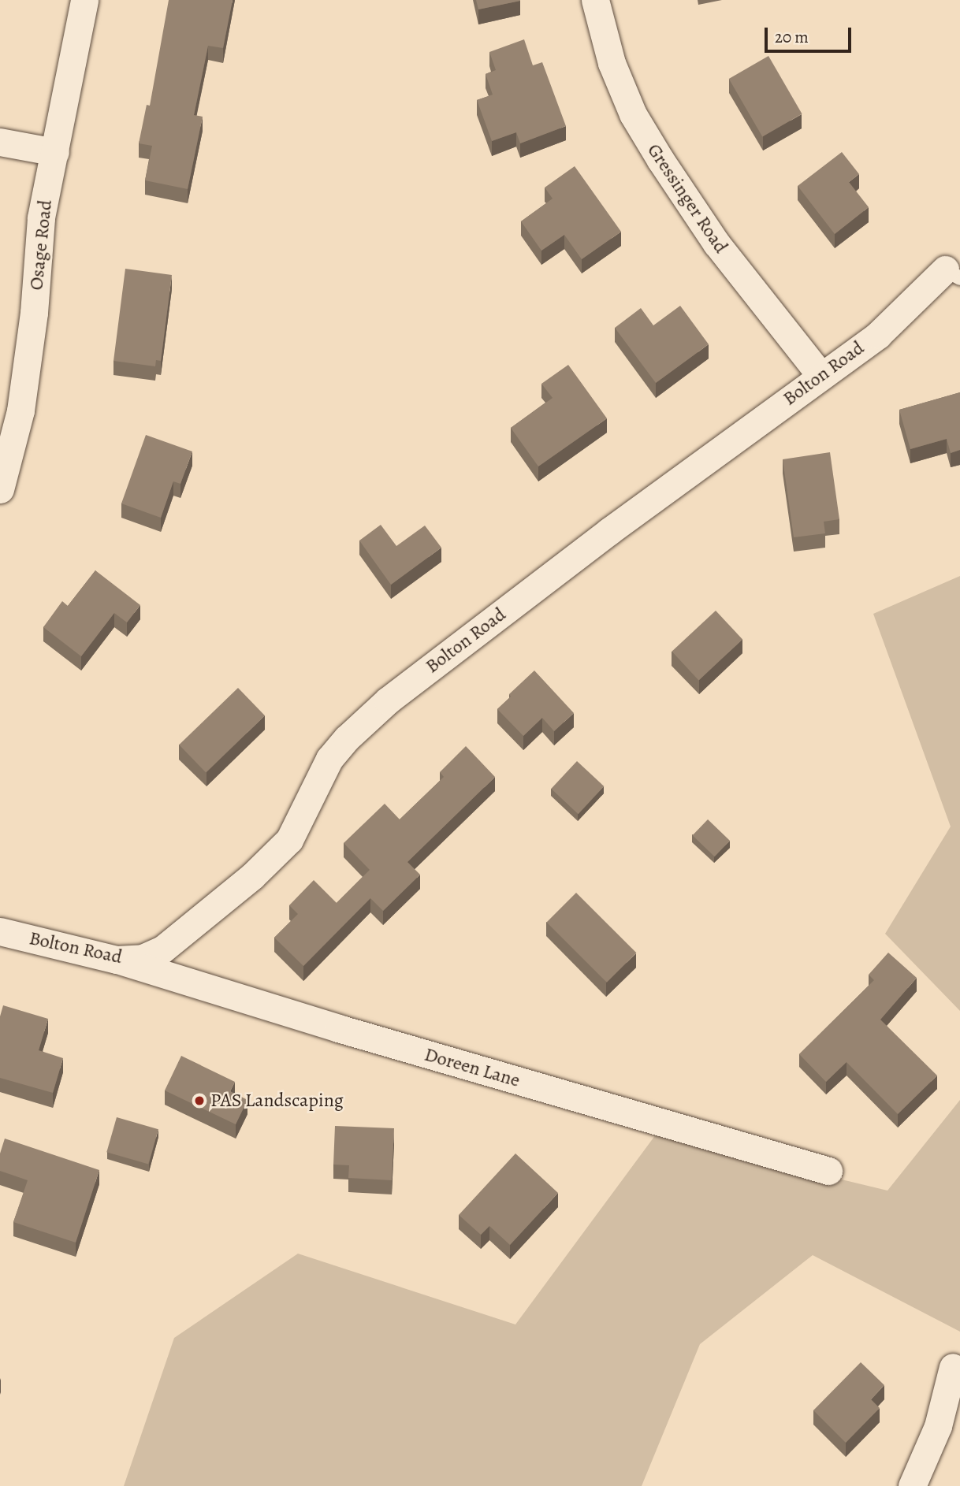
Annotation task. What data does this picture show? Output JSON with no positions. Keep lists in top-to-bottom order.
{
  "streets": {
    "street": [
      "Gressinger Road",
      "Osage Road",
      "Bolton Road",
      "Doreen Lane"
    ]
  },
  "crossings": [
    ["Gressinger Road", "Bolton Road"],
    ["Bolton Road", "Doreen Lane"]
  ],
  "places": ["PAS Landscaping"],
  "scale_bar": "20 m"
}
